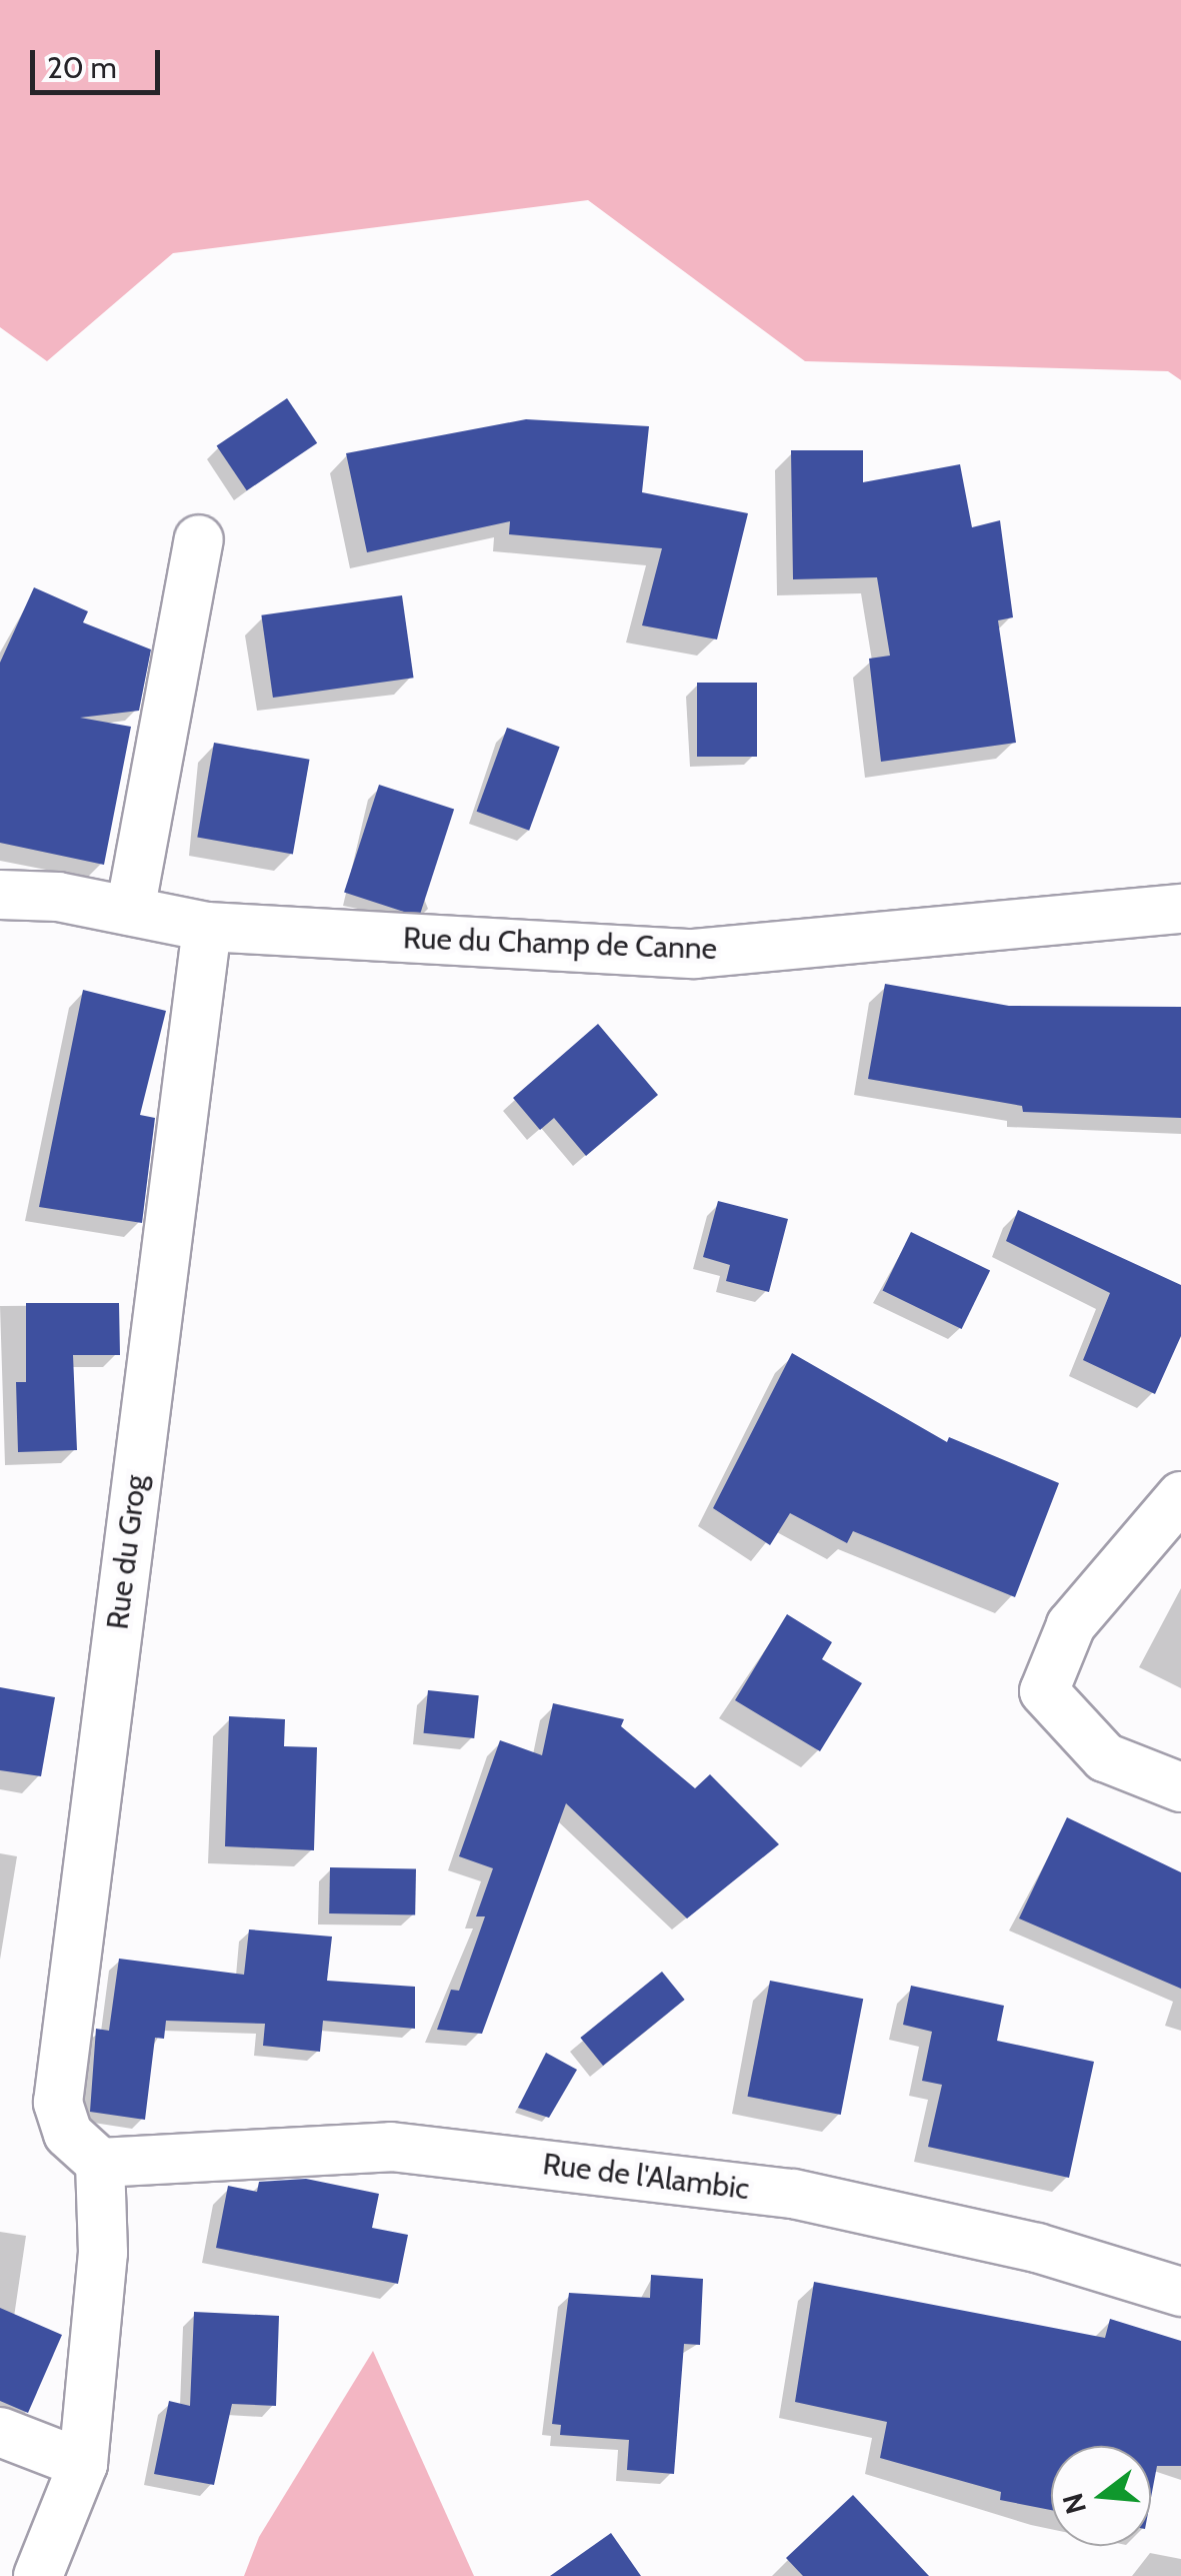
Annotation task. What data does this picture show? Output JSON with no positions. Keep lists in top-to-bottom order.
{
  "streets": {
    "street": ["Rue du Champ de Canne", "Rue du Grog", "Rue de l'Alambic"]
  },
  "crossings": [
    ["Rue du Champ de Canne", "Rue du Grog"],
    ["Rue du Grog", "Rue de l'Alambic"]
  ],
  "scale_bar": "20 m",
  "north": "left"
}
